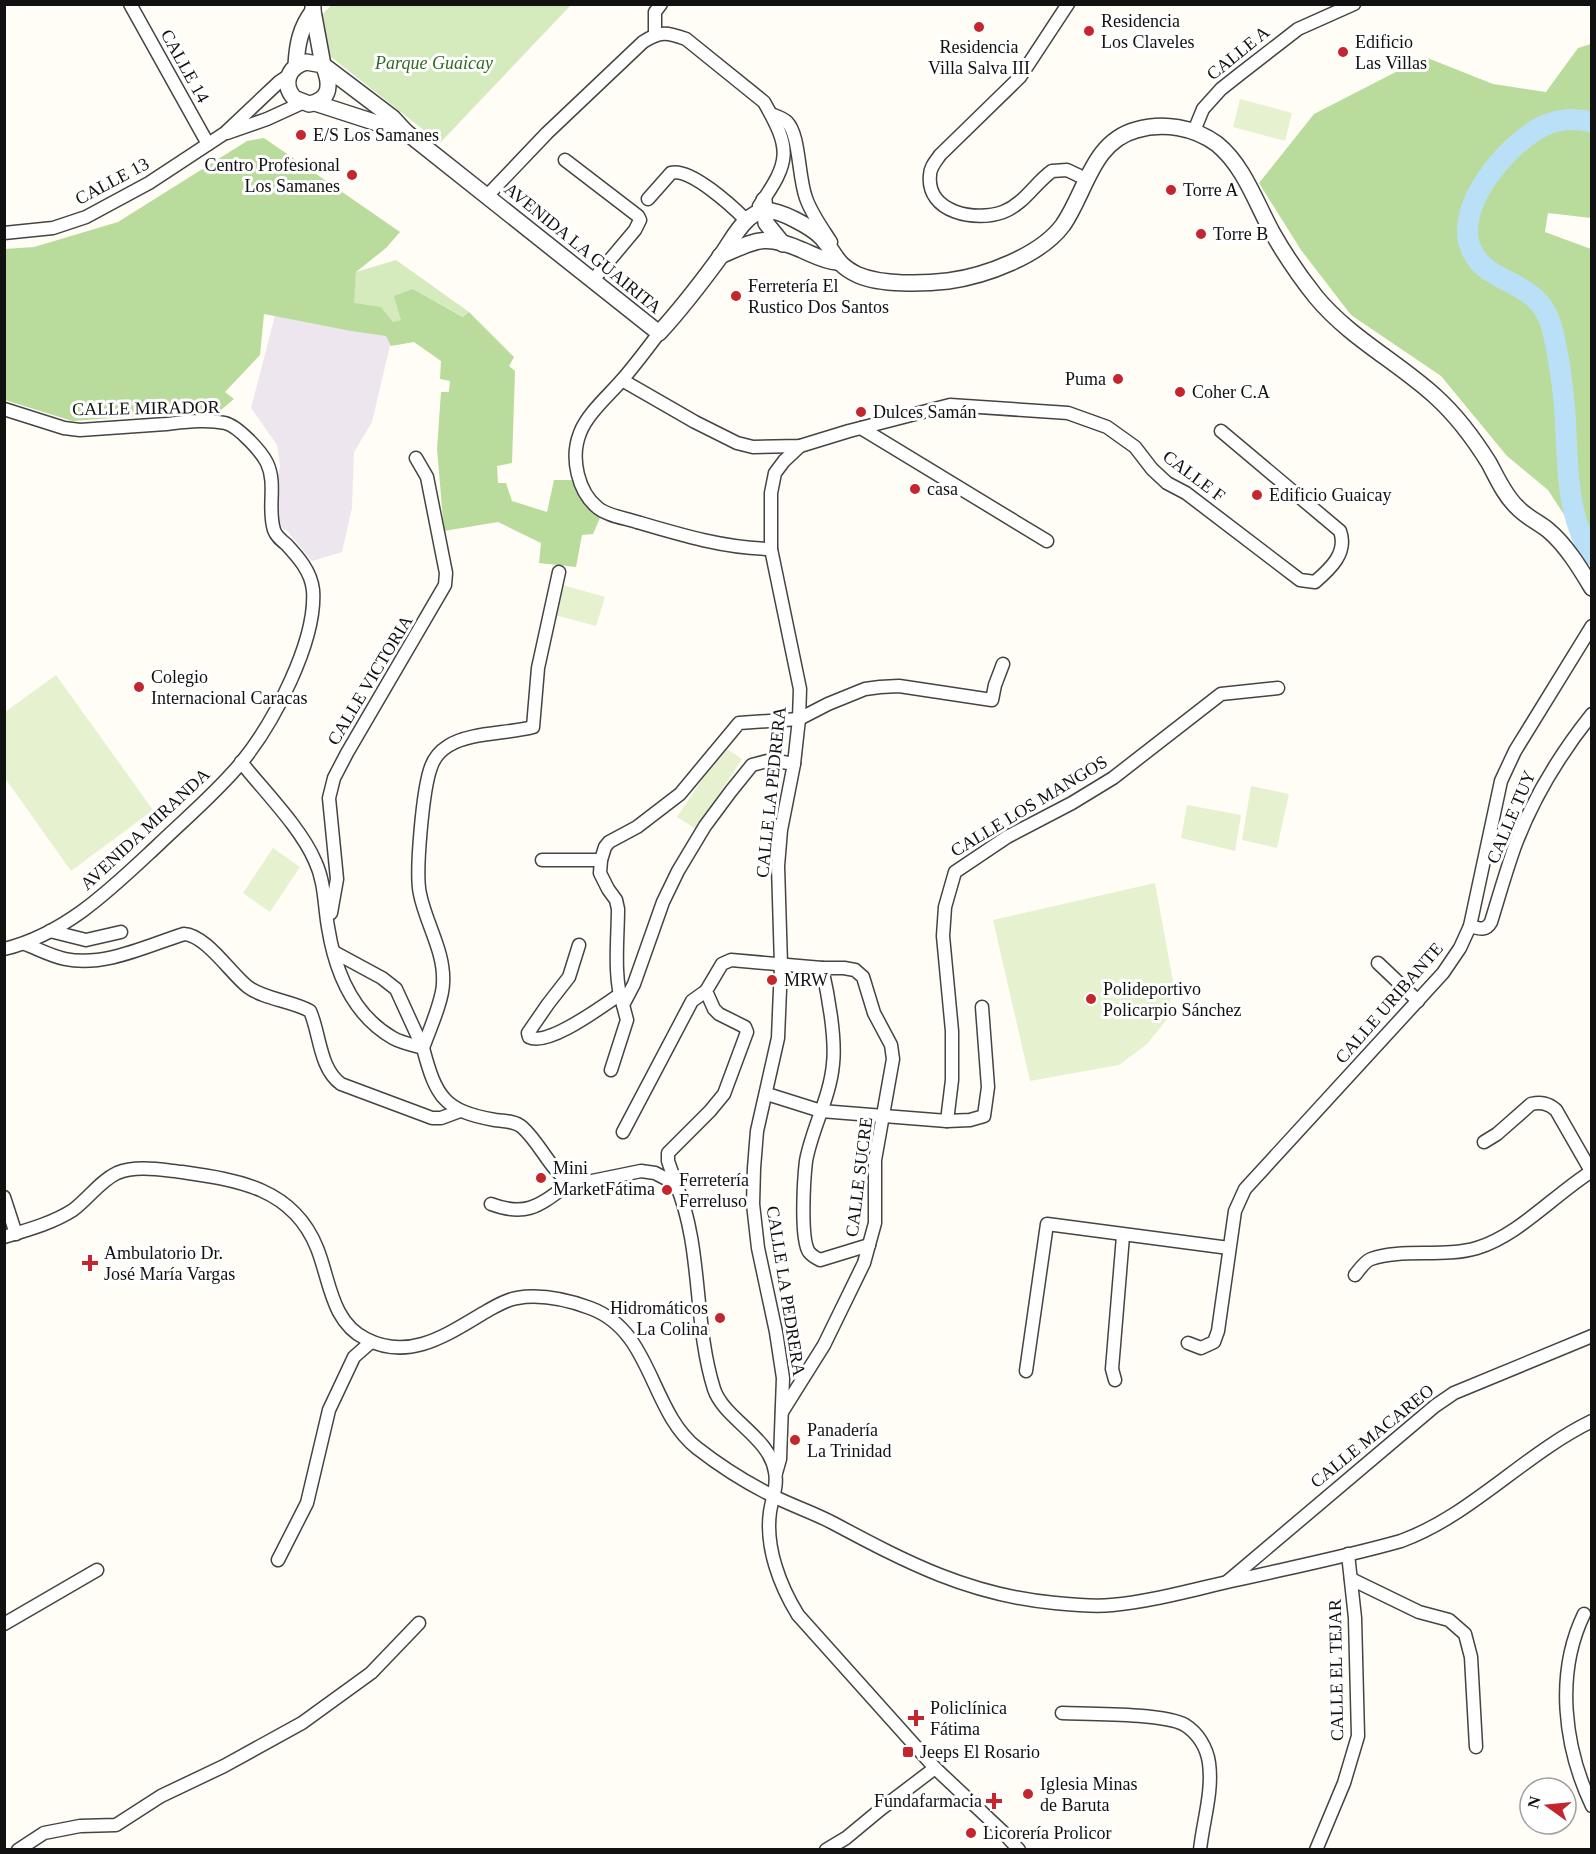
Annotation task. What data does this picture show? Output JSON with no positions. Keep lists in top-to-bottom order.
{
  "streets": {
    "street": [
      "CALLE A",
      "CALLE 14",
      "CALLE 13",
      "AVENIDA LA GUAIRITA",
      "CALLE MIRADOR",
      "CALLE F",
      "CALLE VICTORIA",
      "CALLE LA PEDRERA",
      "CALLE LOS MANGOS",
      "CALLE TUY",
      "AVENIDA MIRANDA",
      "CALLE URIBANTE",
      "CALLE SUCRE",
      "CALLE MACAREO",
      "CALLE EL TEJAR"
    ]
  },
  "crossings": [
    ["CALLE 14", "CALLE 13"],
    ["CALLE 13", "AVENIDA LA GUAIRITA"],
    ["CALLE MIRADOR", "AVENIDA MIRANDA"],
    ["CALLE F", "CALLE LA PEDRERA"],
    ["CALLE LA PEDRERA", "CALLE SUCRE"],
    ["CALLE TUY", "CALLE URIBANTE"]
  ],
  "parks": ["Parque Guaicay"],
  "places": {
    "other": [
      "Residencia Villa Salva III",
      "Residencia Los Claveles",
      "Edificio Las Villas",
      "E/S Los Samanes",
      "Centro Profesional Los Samanes",
      "Torre A",
      "Torre B",
      "Ferretería El Rustico Dos Santos",
      "Puma",
      "Coher C.A",
      "Dulces Samán",
      "casa",
      "Edificio Guaicay",
      "Colegio Internacional Caracas",
      "MRW",
      "Polideportivo Policarpio Sánchez",
      "Mini MarketFátima",
      "Ferretería Ferreluso",
      "Hidromáticos La Colina",
      "Panadería La Trinidad",
      "Iglesia Minas de Baruta",
      "Licorería Prolicor"
    ],
    "health": ["Ambulatorio Dr. José María Vargas", "Policlínica Fátima", "Fundafarmacia"],
    "transit": ["Jeeps El Rosario"]
  },
  "north": "left"
}
